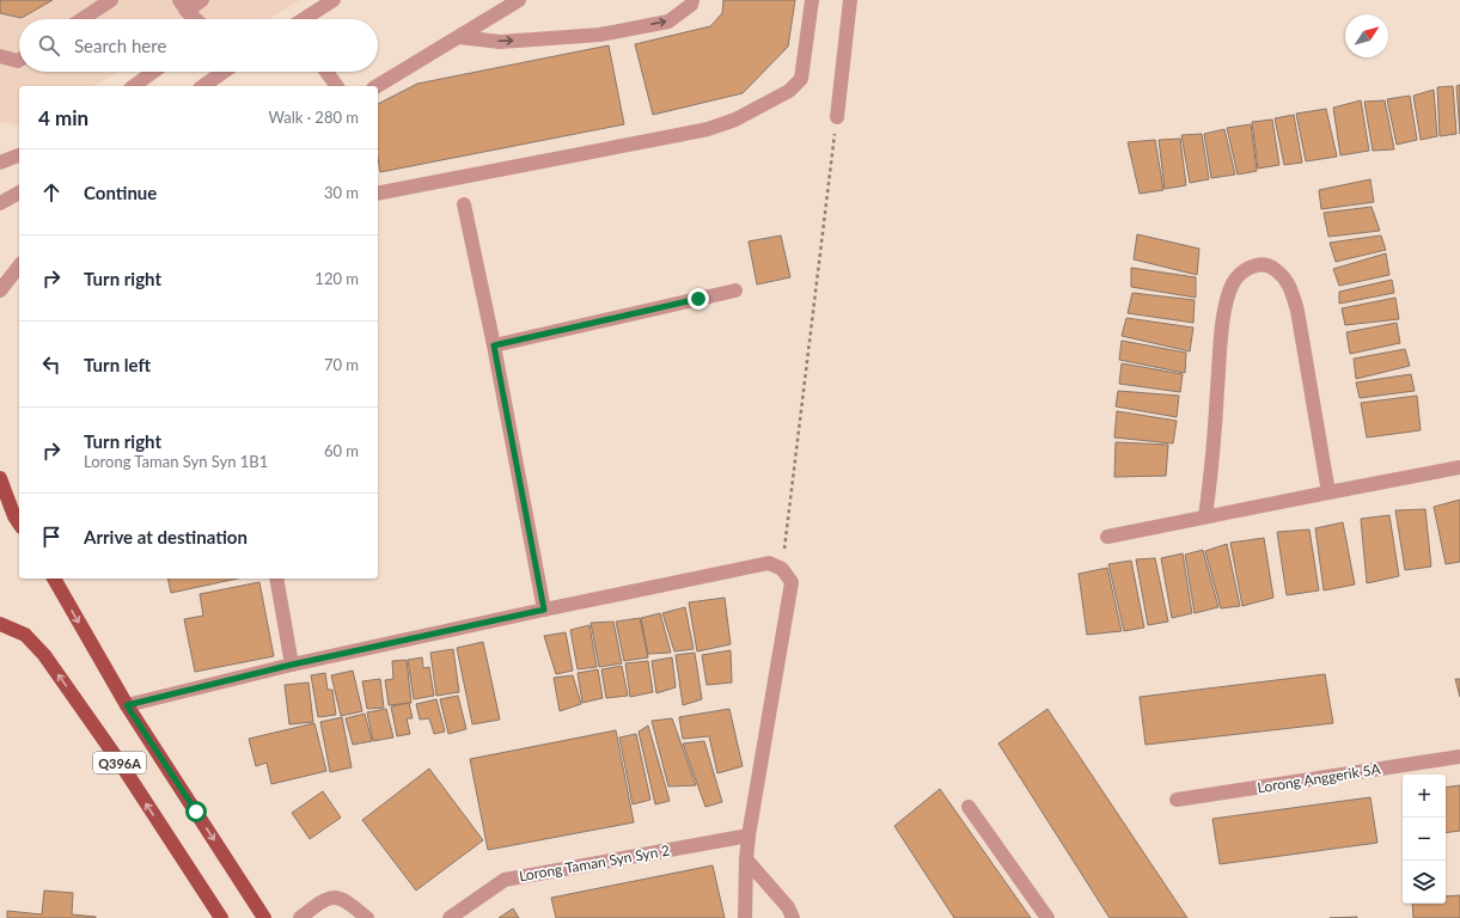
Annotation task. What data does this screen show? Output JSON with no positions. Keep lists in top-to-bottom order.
{
  "streets": {
    "main road": ["Q396A"],
    "street": ["Lorong Anggerik 5A", "Lorong Taman Syn Syn 2"]
  },
  "north": "top right",
  "page": {
    "search": "Search here",
    "heading": ["4 min", "Walk · 280 m"],
    "list": [
      ["Continue", "30 m"],
      ["Turn right", "120 m"],
      ["Turn left", "70 m"],
      ["Turn right", "Lorong Taman Syn Syn 1B1", "60 m"],
      "Arrive at destination"
    ],
    "map_buttons": ["+", "−"]
  }
}
